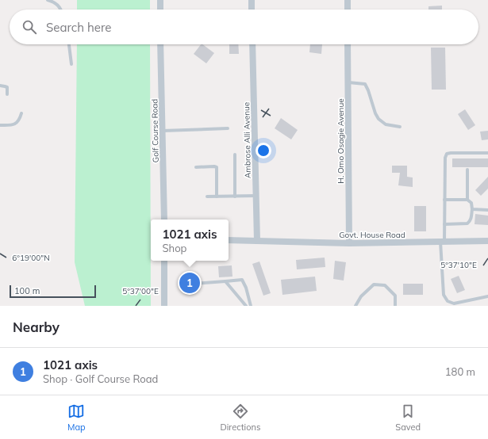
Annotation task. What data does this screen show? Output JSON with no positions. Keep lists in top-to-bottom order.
{
  "streets": {
    "street": [
      "Golf Course Road",
      "Ambrose Alli Avenue",
      "H. Omo Osagie Avenue",
      "Govt. House Road"
    ]
  },
  "crossings": [
    ["Ambrose Alli Avenue", "Govt. House Road"],
    ["H. Omo Osagie Avenue", "Govt. House Road"]
  ],
  "scale_bar": "100 m",
  "page": {
    "search": "Search here",
    "popup": ["1021 axis", "Shop"],
    "pins": "1",
    "scale": "100 m",
    "heading": "Nearby",
    "list": [
      {
        "mark": "1",
        "name": "1021 axis",
        "note": "Shop · Golf Course Road",
        "value": "180 m"
      }
    ],
    "nav": ["Map", "Directions", "Saved"]
  },
  "coordinates": ["6°19'00\"N", "5°37'10\"E", "5°37'00\"E"]
}
